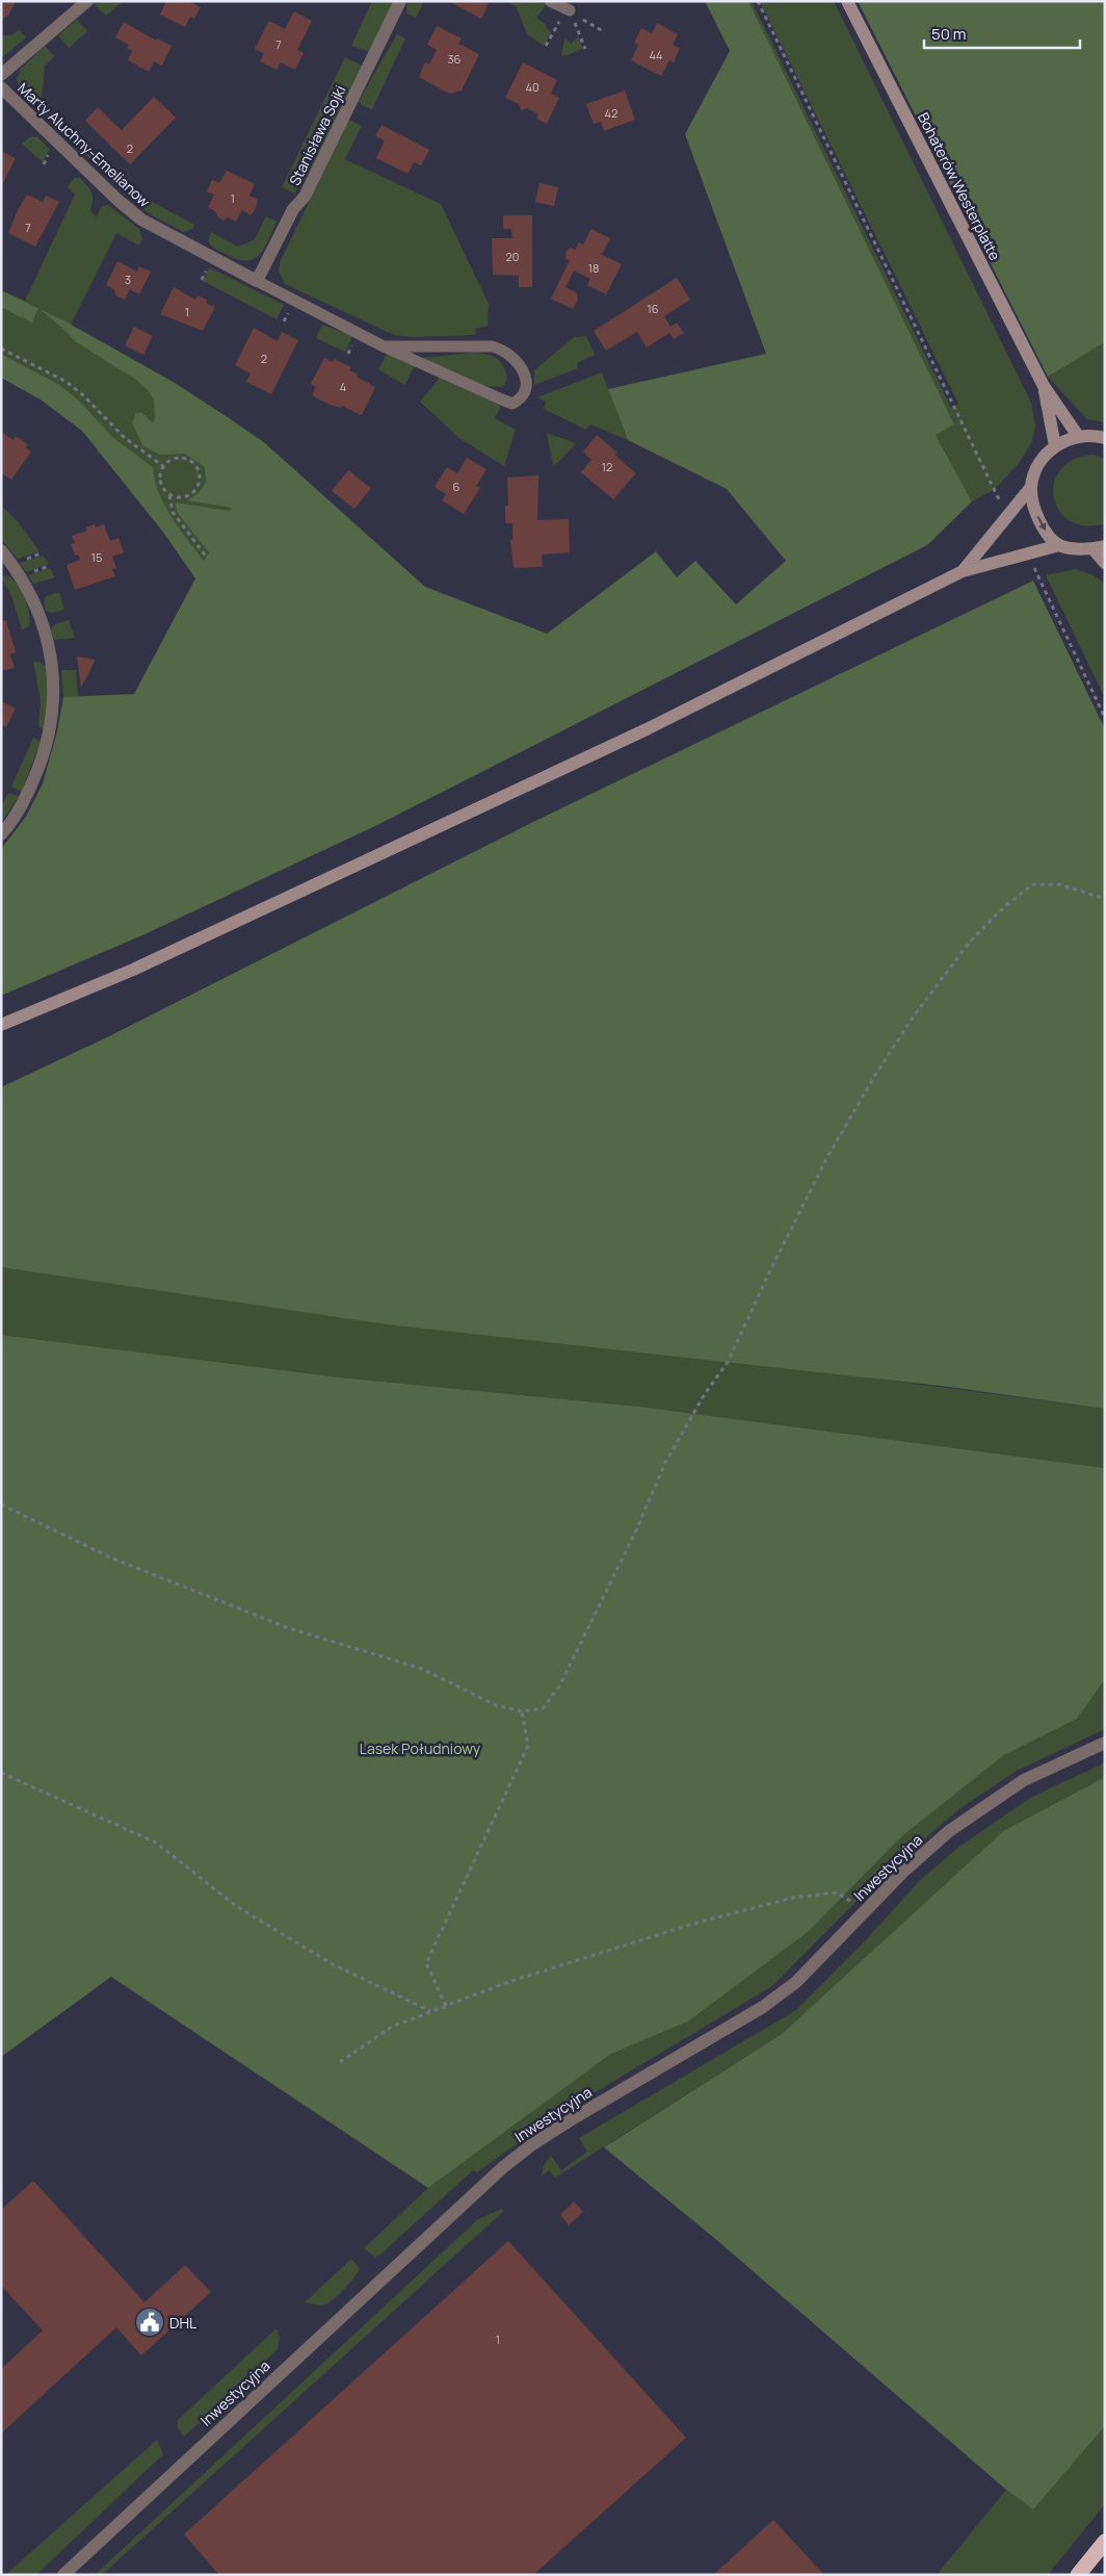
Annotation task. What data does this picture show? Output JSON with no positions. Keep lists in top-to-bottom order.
{
  "streets": {
    "main road": ["Bohaterów Westerplatte"],
    "street": ["Stanisława Sojki", "Marty Aluchny-Emelianow", "Inwestycyjna"]
  },
  "crossings": [
    ["Stanisława Sojki", "Marty Aluchny-Emelianow"]
  ],
  "parks": ["Lasek Południowy"],
  "places": {
    "public building": ["DHL"]
  },
  "house_numbers": [
    "7",
    "44",
    "36",
    "40",
    "42",
    "2",
    "1",
    "7",
    "20",
    "18",
    "3",
    "16",
    "1",
    "2",
    "4",
    "12",
    "6",
    "15",
    "1"
  ],
  "scale_bar": "50 m"
}
